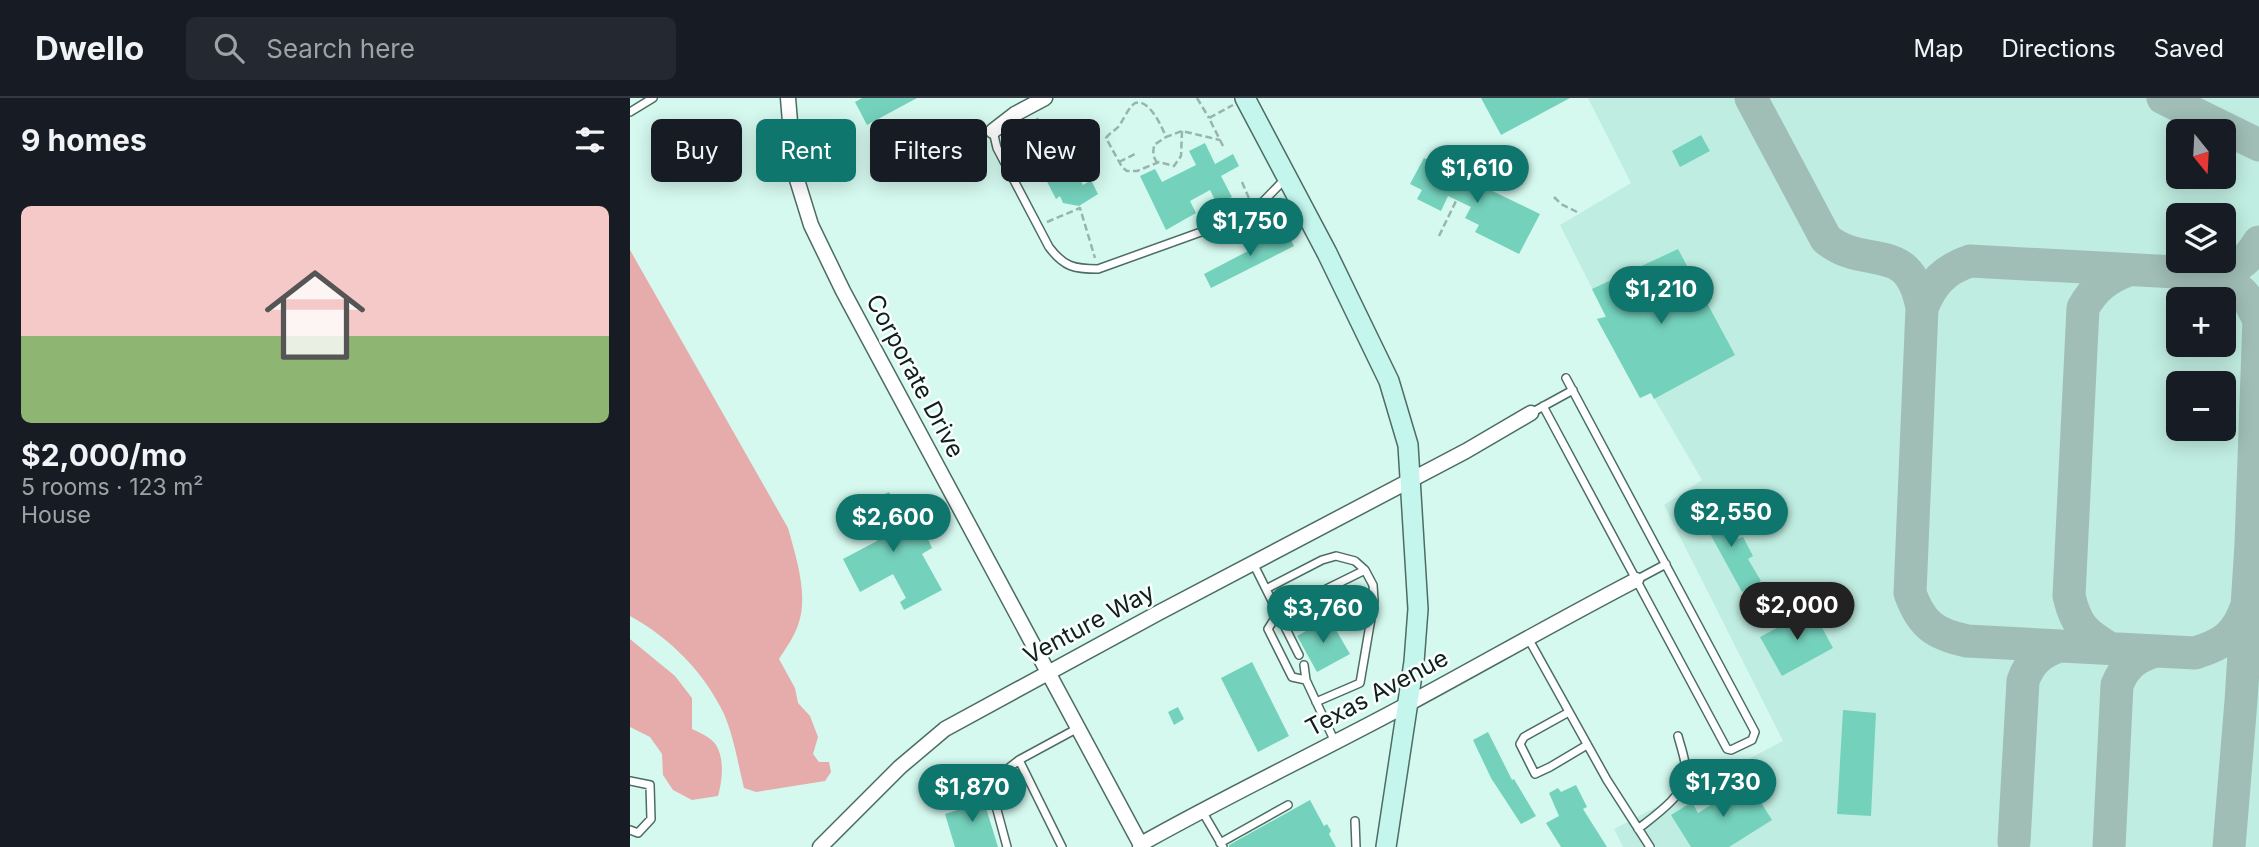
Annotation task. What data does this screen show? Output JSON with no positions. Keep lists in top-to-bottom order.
{
  "streets": {
    "street": ["Corporate Drive", "Venture Way", "Texas Avenue"]
  },
  "crossings": [
    ["Corporate Drive", "Venture Way"],
    ["Corporate Drive", "Texas Avenue"]
  ],
  "north": "bottom",
  "page": {
    "header": "Dwello",
    "search": "Search here",
    "nav": ["Map", "Directions", "Saved"],
    "heading": "9 homes",
    "map_buttons": ["+", "−"],
    "chip": [
      "Buy",
      "Rent",
      "Filters",
      "New"
    ],
    "price": [
      "$1,610",
      "$1,750",
      "$1,210",
      "$2,550",
      "$2,600",
      "$2,000",
      "$3,760",
      "$1,730",
      "$1,870"
    ],
    "list": [
      {
        "name": "$2,000/mo",
        "note": "5 rooms · 123 m² · House"
      }
    ]
  }
}
